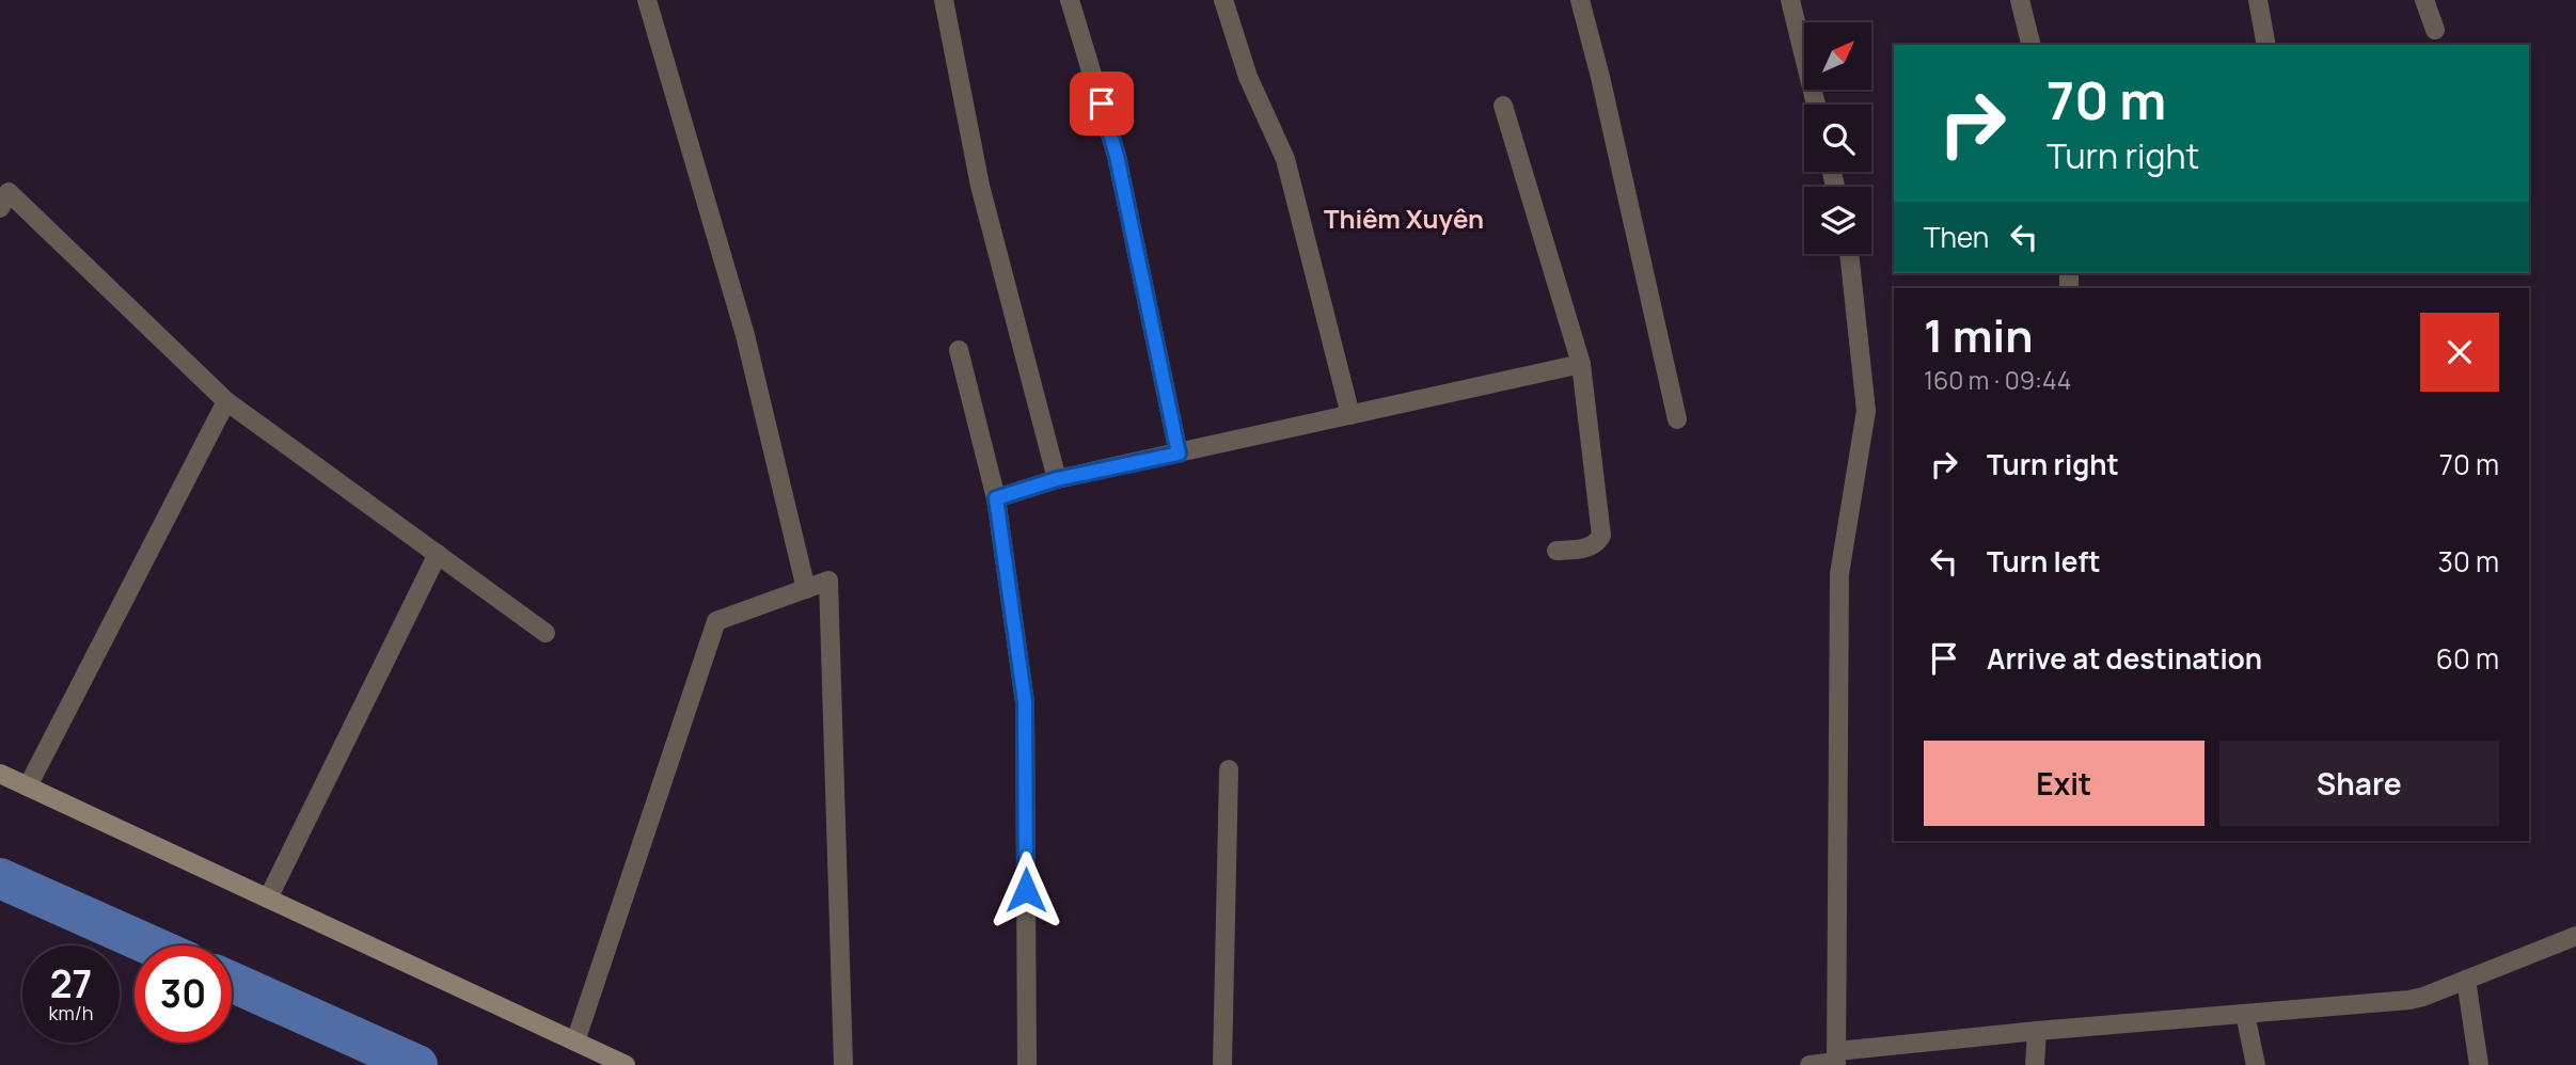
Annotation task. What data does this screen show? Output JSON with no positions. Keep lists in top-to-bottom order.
{
  "districts": ["Thiêm Xuyên"],
  "north": "top right",
  "page": {
    "turn": ["70 m", "Turn right"],
    "then": "Then",
    "heading": ["1 min", "160 m · 09:44"],
    "list": [
      {
        "name": "Turn right",
        "value": "70 m"
      },
      {
        "name": "Turn left",
        "value": "30 m"
      },
      {
        "name": "Arrive at destination",
        "value": "60 m"
      }
    ],
    "buttons": ["Exit", "Share"],
    "speed": "27 km/h",
    "limit": "30"
  }
}
